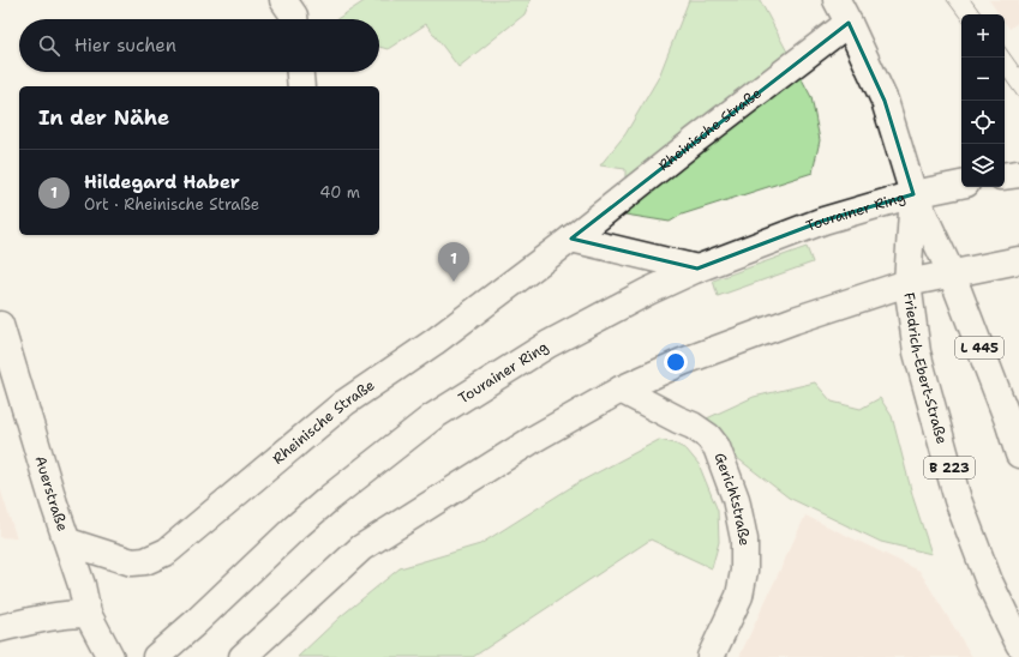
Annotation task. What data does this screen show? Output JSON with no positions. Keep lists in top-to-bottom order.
{
  "streets": {
    "main road": [
      "Rheinische Straße",
      "Tourainer Ring",
      "L 445",
      "Friedrich-Ebert-Straße",
      "B 223",
      "Auerstraße",
      "Gerichtstraße"
    ]
  },
  "crossings": [
    ["Rheinische Straße", "Friedrich-Ebert-Straße"],
    ["Rheinische Straße", "Auerstraße"],
    ["Tourainer Ring", "Friedrich-Ebert-Straße"]
  ],
  "page": {
    "map_buttons": ["+", "−"],
    "search": "Hier suchen",
    "heading": "In der Nähe",
    "list": [
      {
        "mark": "1",
        "name": "Hildegard Haber",
        "note": "Ort · Rheinische Straße",
        "value": "40 m"
      }
    ],
    "pins": "1"
  }
}
